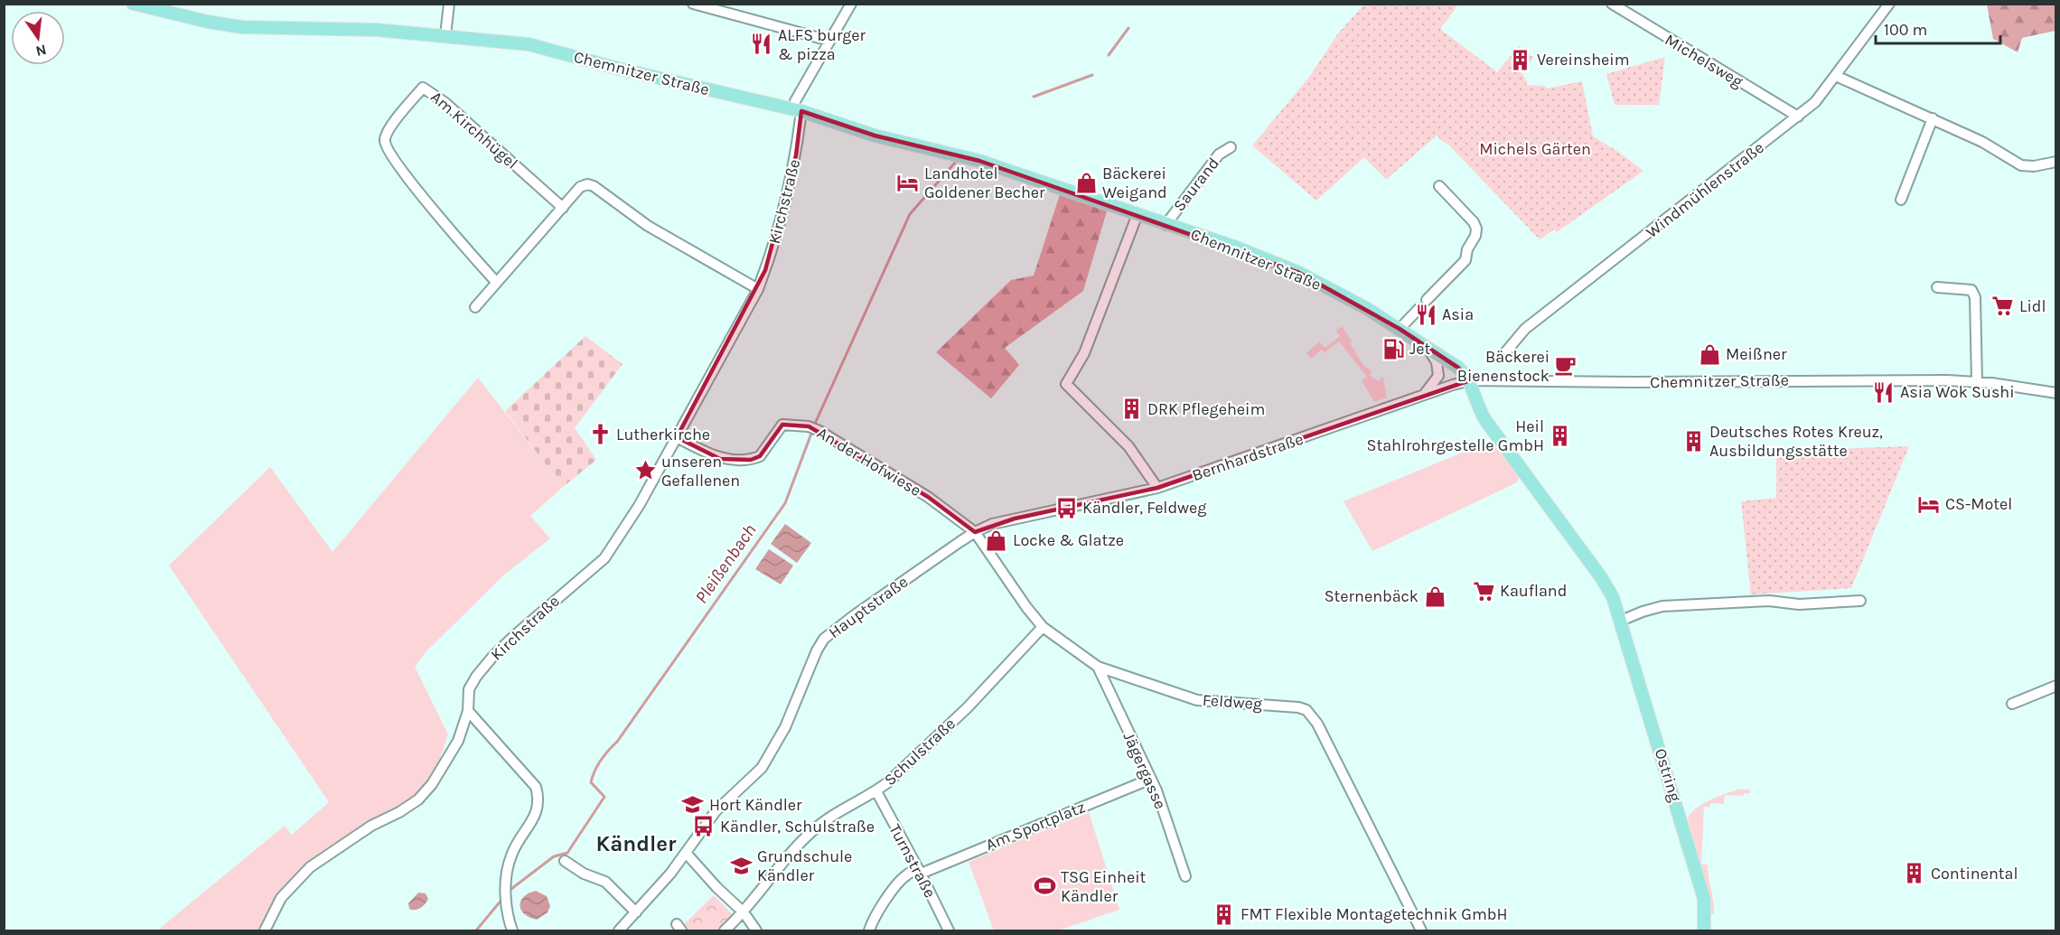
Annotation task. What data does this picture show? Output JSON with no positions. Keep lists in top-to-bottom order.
{
  "streets": {
    "main road": ["Chemnitzer Straße", "Ostring"],
    "street": [
      "Michelsweg",
      "Am Kirchhügel",
      "Saurand",
      "Windmühlenstraße",
      "Kirchstraße",
      "Bernhardstraße",
      "An der Hofwiese",
      "Hauptstraße",
      "Feldweg",
      "Schulstraße",
      "Jägergasse",
      "Am Sportplatz",
      "Turnstraße"
    ]
  },
  "crossings": [
    ["Michelsweg", "Windmühlenstraße"],
    ["Chemnitzer Straße", "Saurand"],
    ["Chemnitzer Straße", "Kirchstraße"],
    ["Chemnitzer Straße", "Bernhardstraße"],
    ["Chemnitzer Straße", "Ostring"],
    ["Kirchstraße", "An der Hofwiese"],
    ["Bernhardstraße", "Hauptstraße"],
    ["Bernhardstraße", "Ostring"],
    ["An der Hofwiese", "Hauptstraße"],
    ["An der Hofwiese", "Feldweg"],
    ["Hauptstraße", "Feldweg"],
    ["Feldweg", "Schulstraße"],
    ["Feldweg", "Jägergasse"],
    ["Schulstraße", "Turnstraße"],
    ["Jägergasse", "Am Sportplatz"],
    ["Am Sportplatz", "Turnstraße"]
  ],
  "districts": ["Kändler"],
  "water": ["Pleißenbach"],
  "parks": ["Michels Gärten"],
  "places": {
    "restaurant": ["ALFS burger & pizza", "Asia", "Asia Wok Sushi"],
    "building": [
      "Vereinsheim",
      "DRK Pflegeheim",
      "Heil Stahlrohrgestelle GmbH",
      "Deutsches Rotes Kreuz, Ausbildungsstätte",
      "Continental",
      "FMT Flexible Montagetechnik GmbH"
    ],
    "hotel": ["Landhotel Goldener Becher", "CS-Motel"],
    "shop": [
      "Bäckerei Weigand",
      "Meißner",
      "Locke & Glatze",
      "Sternenbäck"
    ],
    "supermarket": ["Lidl", "Kaufland"],
    "fuel station": ["Jet"],
    "cafe": ["Bäckerei Bienenstock"],
    "church": ["Lutherkirche"],
    "place": ["unseren Gefallenen"],
    "bus stop": ["Kändler, Feldweg", "Kändler, Schulstraße"],
    "school or university": ["Hort Kändler", "Grundschule Kändler"],
    "sports": ["TSG Einheit Kändler"]
  },
  "scale_bar": "100 m",
  "north": "bottom"
}
